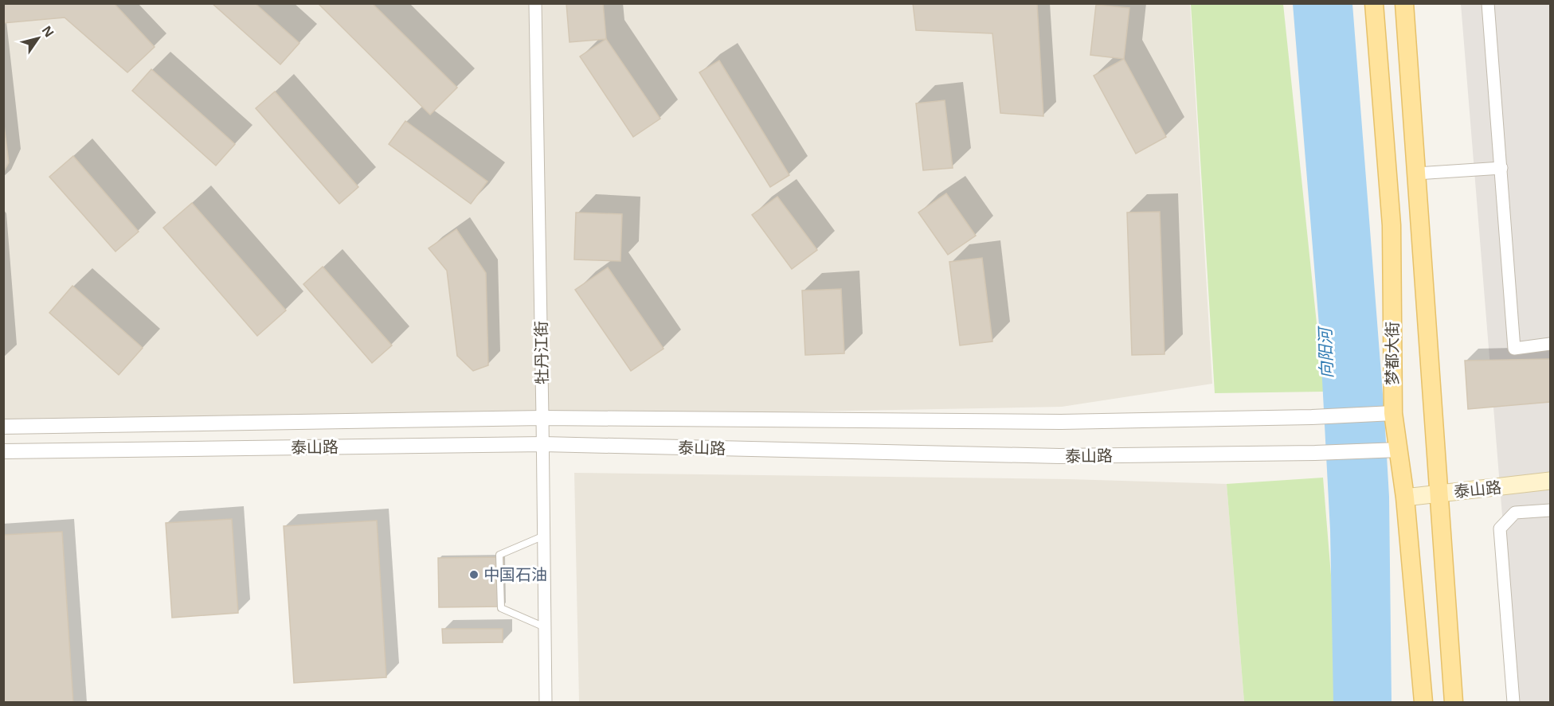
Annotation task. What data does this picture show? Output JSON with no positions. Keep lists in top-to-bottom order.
{
  "streets": {
    "main road": ["梦都大街", "泰山路"],
    "street": ["牡丹江街"]
  },
  "crossings": [
    ["牡丹江街", "泰山路"],
    ["梦都大街", "泰山路"]
  ],
  "water": ["向阳河"],
  "places": ["中国石油"],
  "north": "top right"
}
